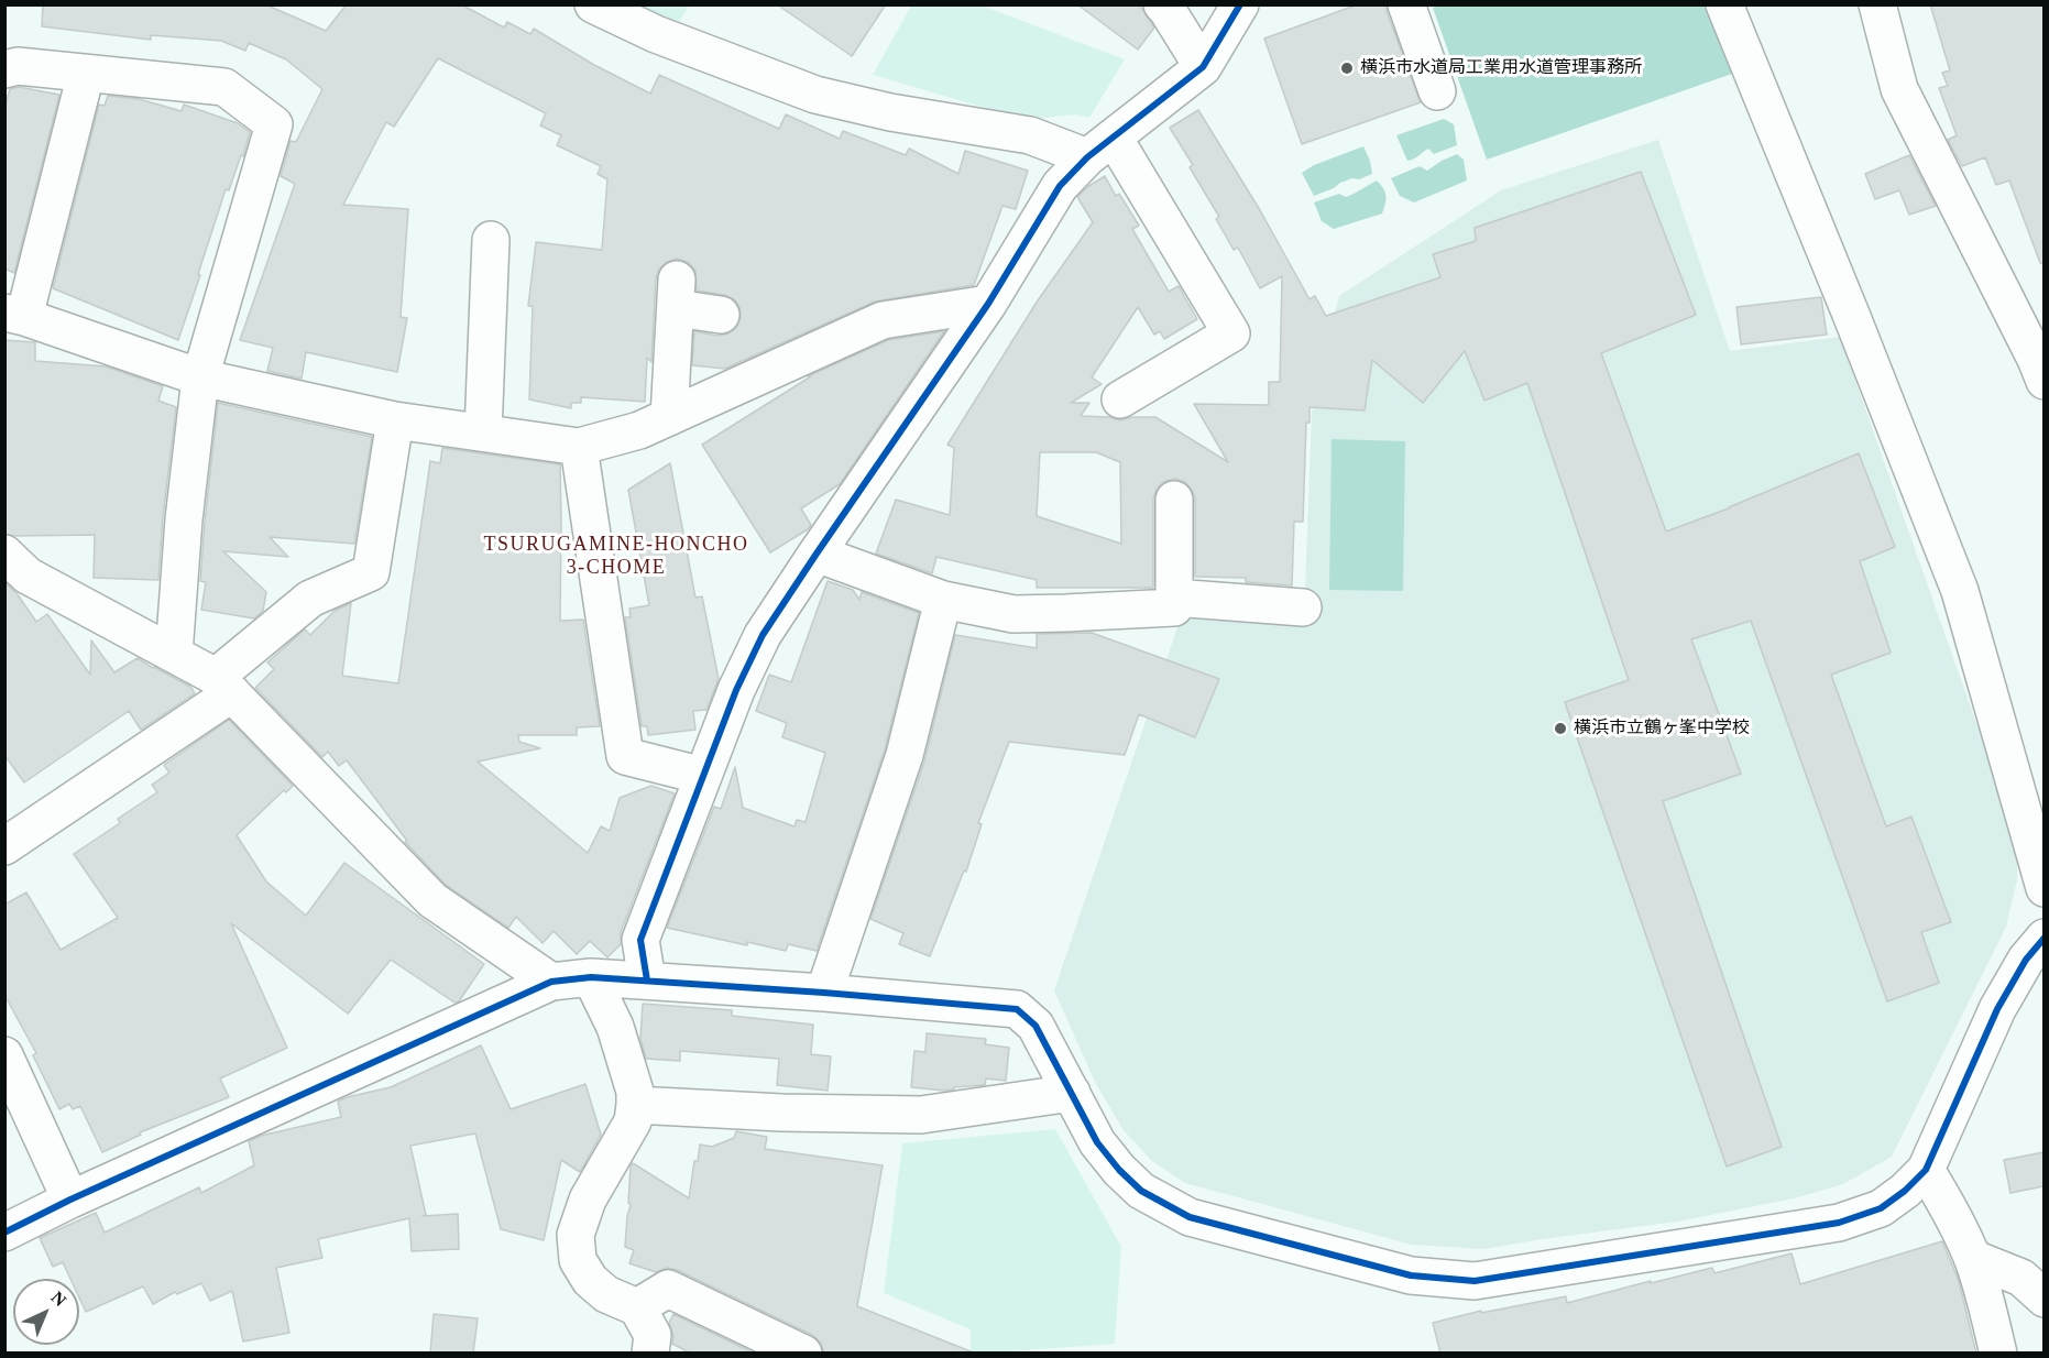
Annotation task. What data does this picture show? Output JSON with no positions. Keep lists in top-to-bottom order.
{
  "districts": ["TSURUGAMINE-HONCHO 3-CHOME"],
  "places": ["横浜市水道局工業用水道管理事務所", "横浜市立鶴ヶ峯中学校"],
  "north": "top right"
}
